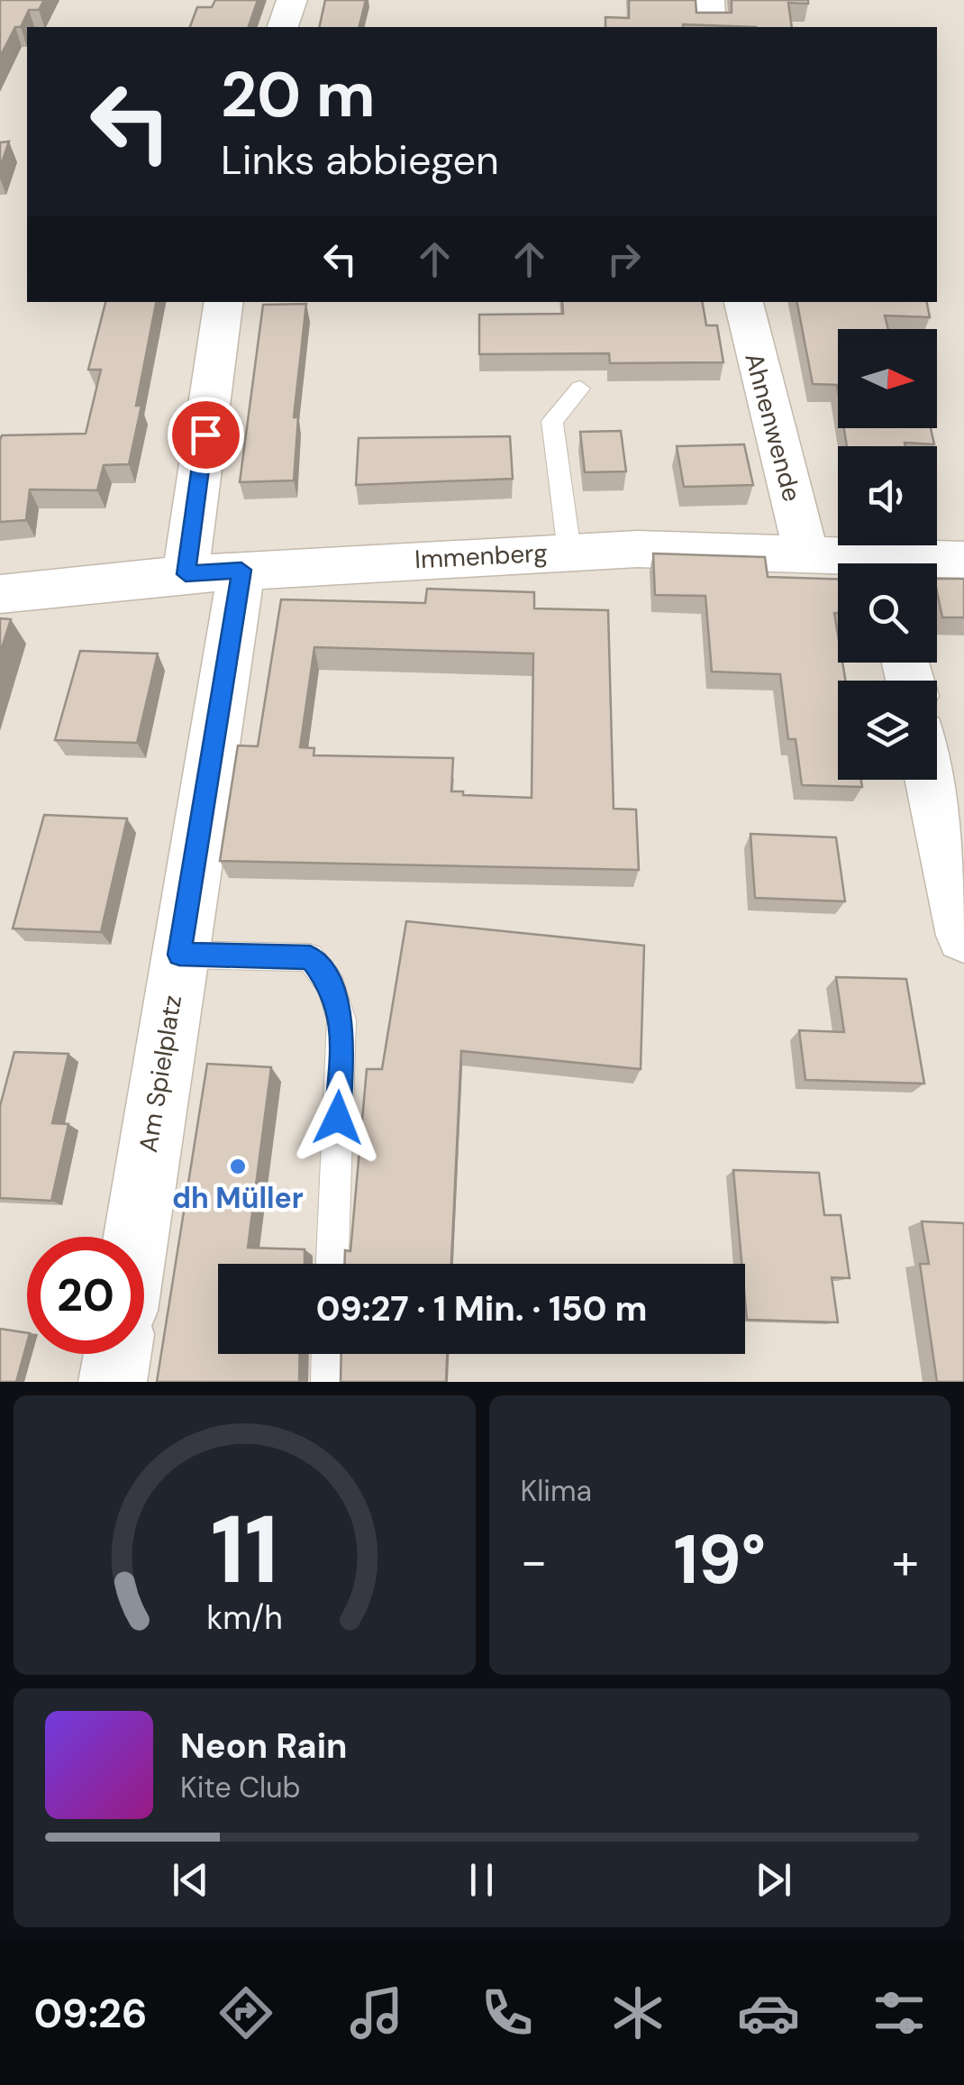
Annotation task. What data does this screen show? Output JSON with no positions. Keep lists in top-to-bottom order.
{
  "streets": {
    "street": ["Ahnenwende", "Immenberg", "Am Spielplatz"]
  },
  "crossings": [
    ["Ahnenwende", "Immenberg"],
    ["Immenberg", "Am Spielplatz"]
  ],
  "places": ["dh Müller"],
  "north": "right",
  "page": {
    "turn": ["20 m", "Links abbiegen"],
    "limit": "20",
    "trip": "09:27 · 1 Min. · 150 m",
    "tile": "Klima",
    "heat": ["−", "19°", "+"],
    "song": ["Neon Rain", "Kite Club"],
    "tabs": "09:26",
    "gauge": ["11", "km/h"]
  }
}
